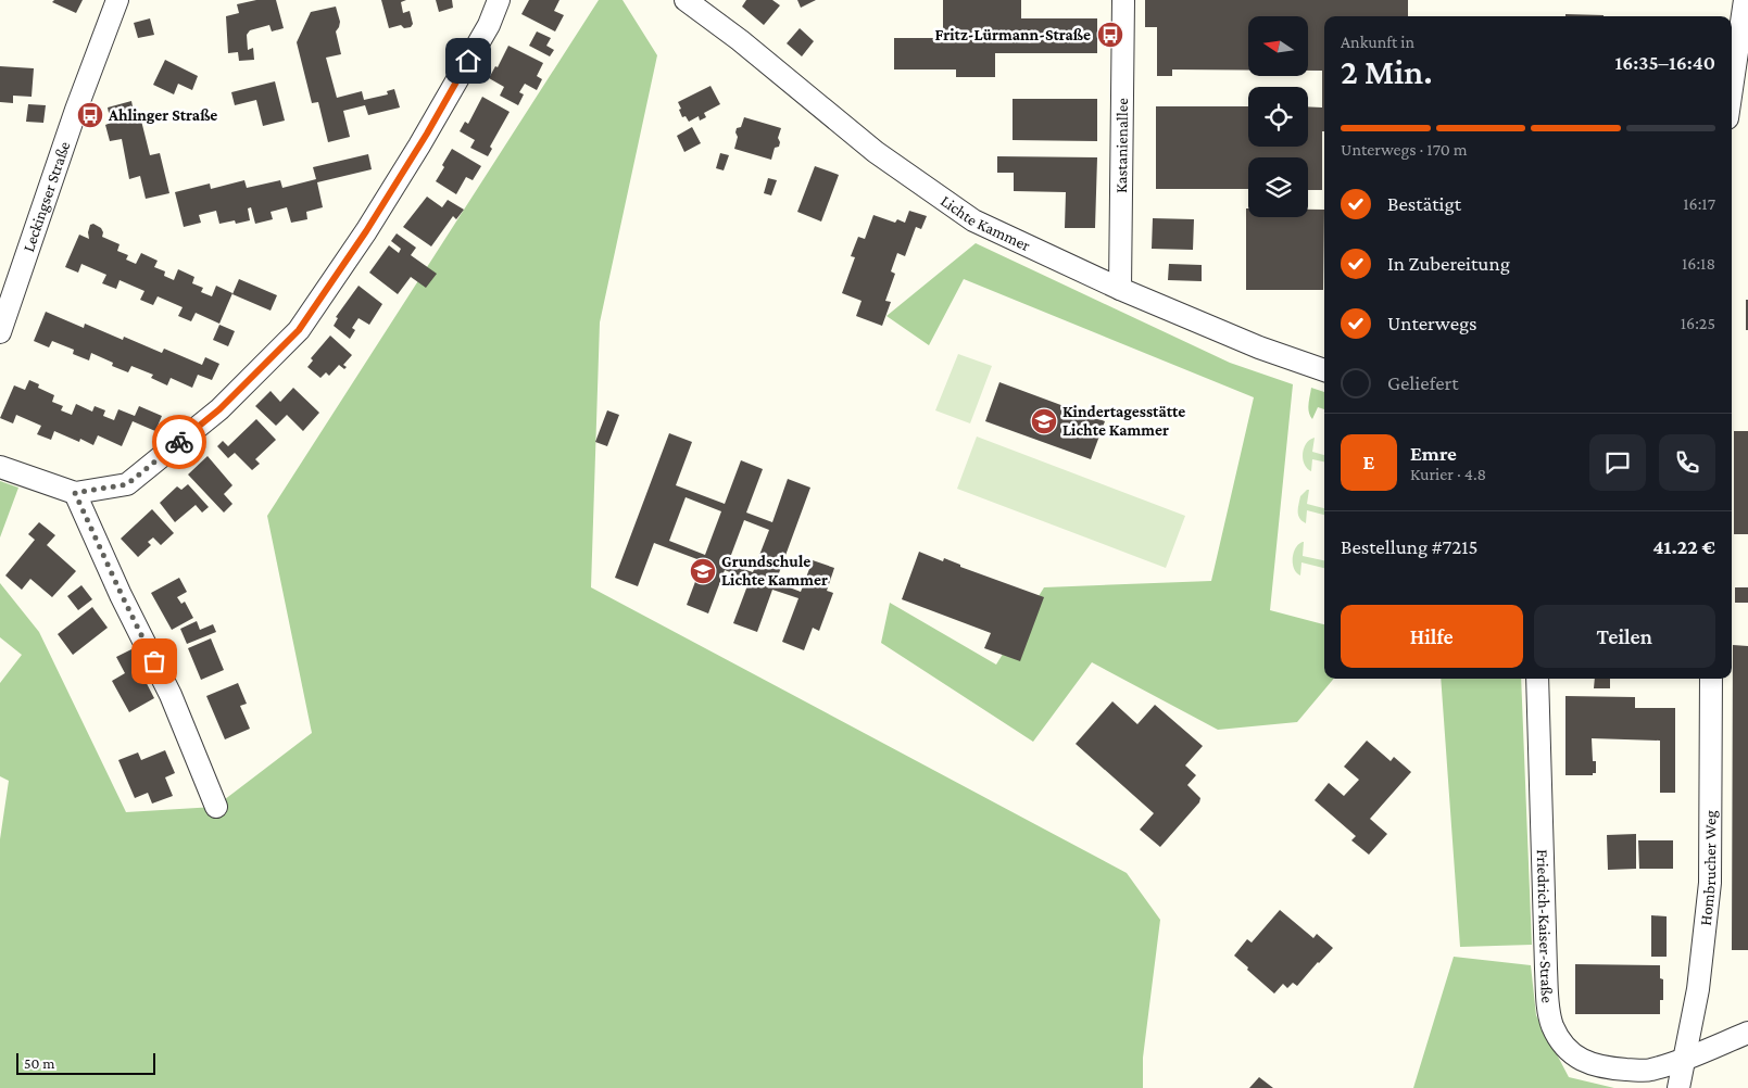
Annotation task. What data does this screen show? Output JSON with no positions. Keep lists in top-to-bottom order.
{
  "streets": {
    "street": [
      "Kastanienallee",
      "Leckingser Straße",
      "Lichte Kammer",
      "Hombrucher Weg",
      "Friedrich-Kaiser-Straße"
    ]
  },
  "crossings": [
    ["Kastanienallee", "Lichte Kammer"],
    ["Hombrucher Weg", "Friedrich-Kaiser-Straße"]
  ],
  "places": {
    "bus stop": ["Fritz-Lürmann-Straße", "Ahlinger Straße"],
    "school or university": ["Kindertagesstätte Lichte Kammer", "Grundschule Lichte Kammer"]
  },
  "scale_bar": "50 m",
  "north": "left",
  "page": {
    "heading": ["2 Min.", "Ankunft in", "16:35–16:40"],
    "panel": [
      "Emre",
      "Kurier · 4.8",
      "Bestellung #7215",
      "41.22 €"
    ],
    "bar": "Unterwegs · 170 m",
    "list": [
      ["Bestätigt", "16:17"],
      ["In Zubereitung", "16:18"],
      ["Unterwegs", "16:25"],
      "Geliefert"
    ],
    "round": "E",
    "buttons": ["Hilfe", "Teilen"],
    "scale": "50 m"
  }
}
